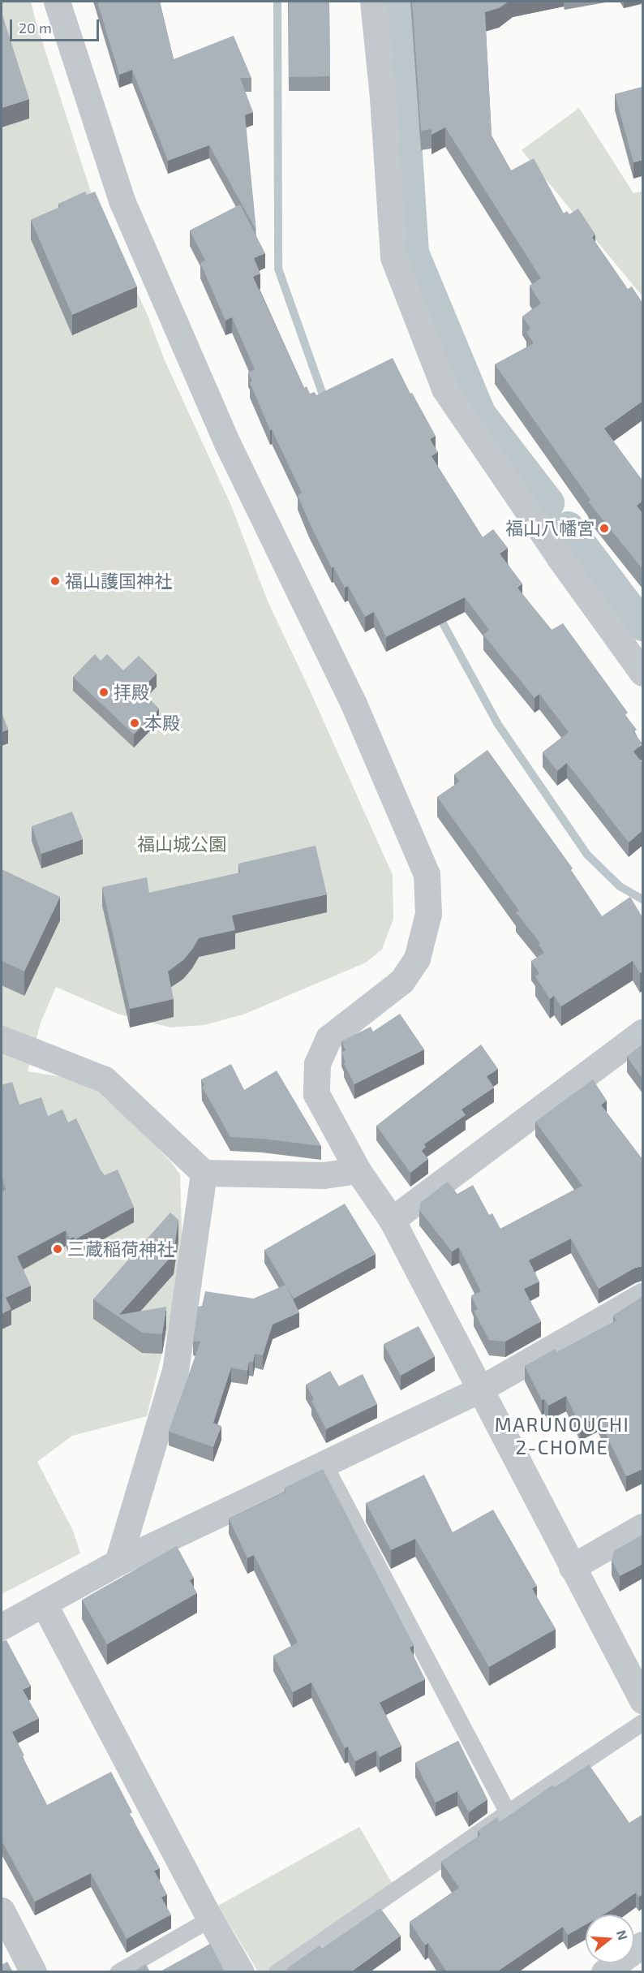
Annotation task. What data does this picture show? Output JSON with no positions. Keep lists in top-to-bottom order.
{
  "districts": ["MARUNOUCHI 2-CHOME"],
  "parks": ["福山城公園"],
  "places": [
    "福山八幡宮",
    "福山護国神社",
    "拝殿",
    "本殿",
    "三蔵稲荷神社"
  ],
  "scale_bar": "20 m",
  "north": "right"
}
